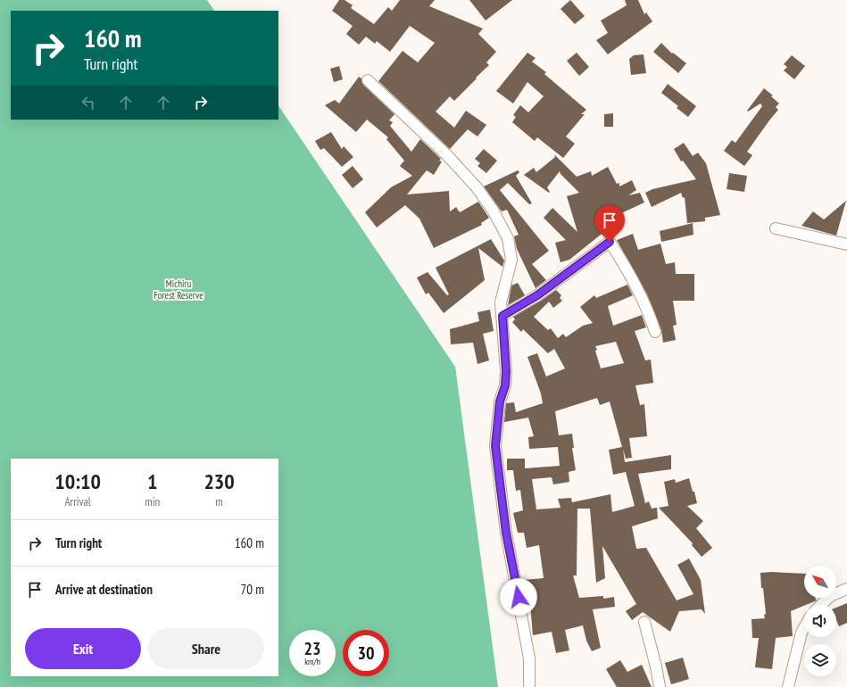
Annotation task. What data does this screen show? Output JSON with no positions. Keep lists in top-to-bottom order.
{
  "parks": ["Michiru Forest Reserve"],
  "north": "top left",
  "page": {
    "turn": ["160 m", "Turn right"],
    "eta": [
      "10:10",
      "Arrival",
      "1",
      "min",
      "230",
      "m"
    ],
    "list": [
      {
        "name": "Turn right",
        "value": "160 m"
      },
      {
        "name": "Arrive at destination",
        "value": "70 m"
      }
    ],
    "buttons": ["Exit", "Share"],
    "speed": "23 km/h",
    "limit": "30"
  }
}
